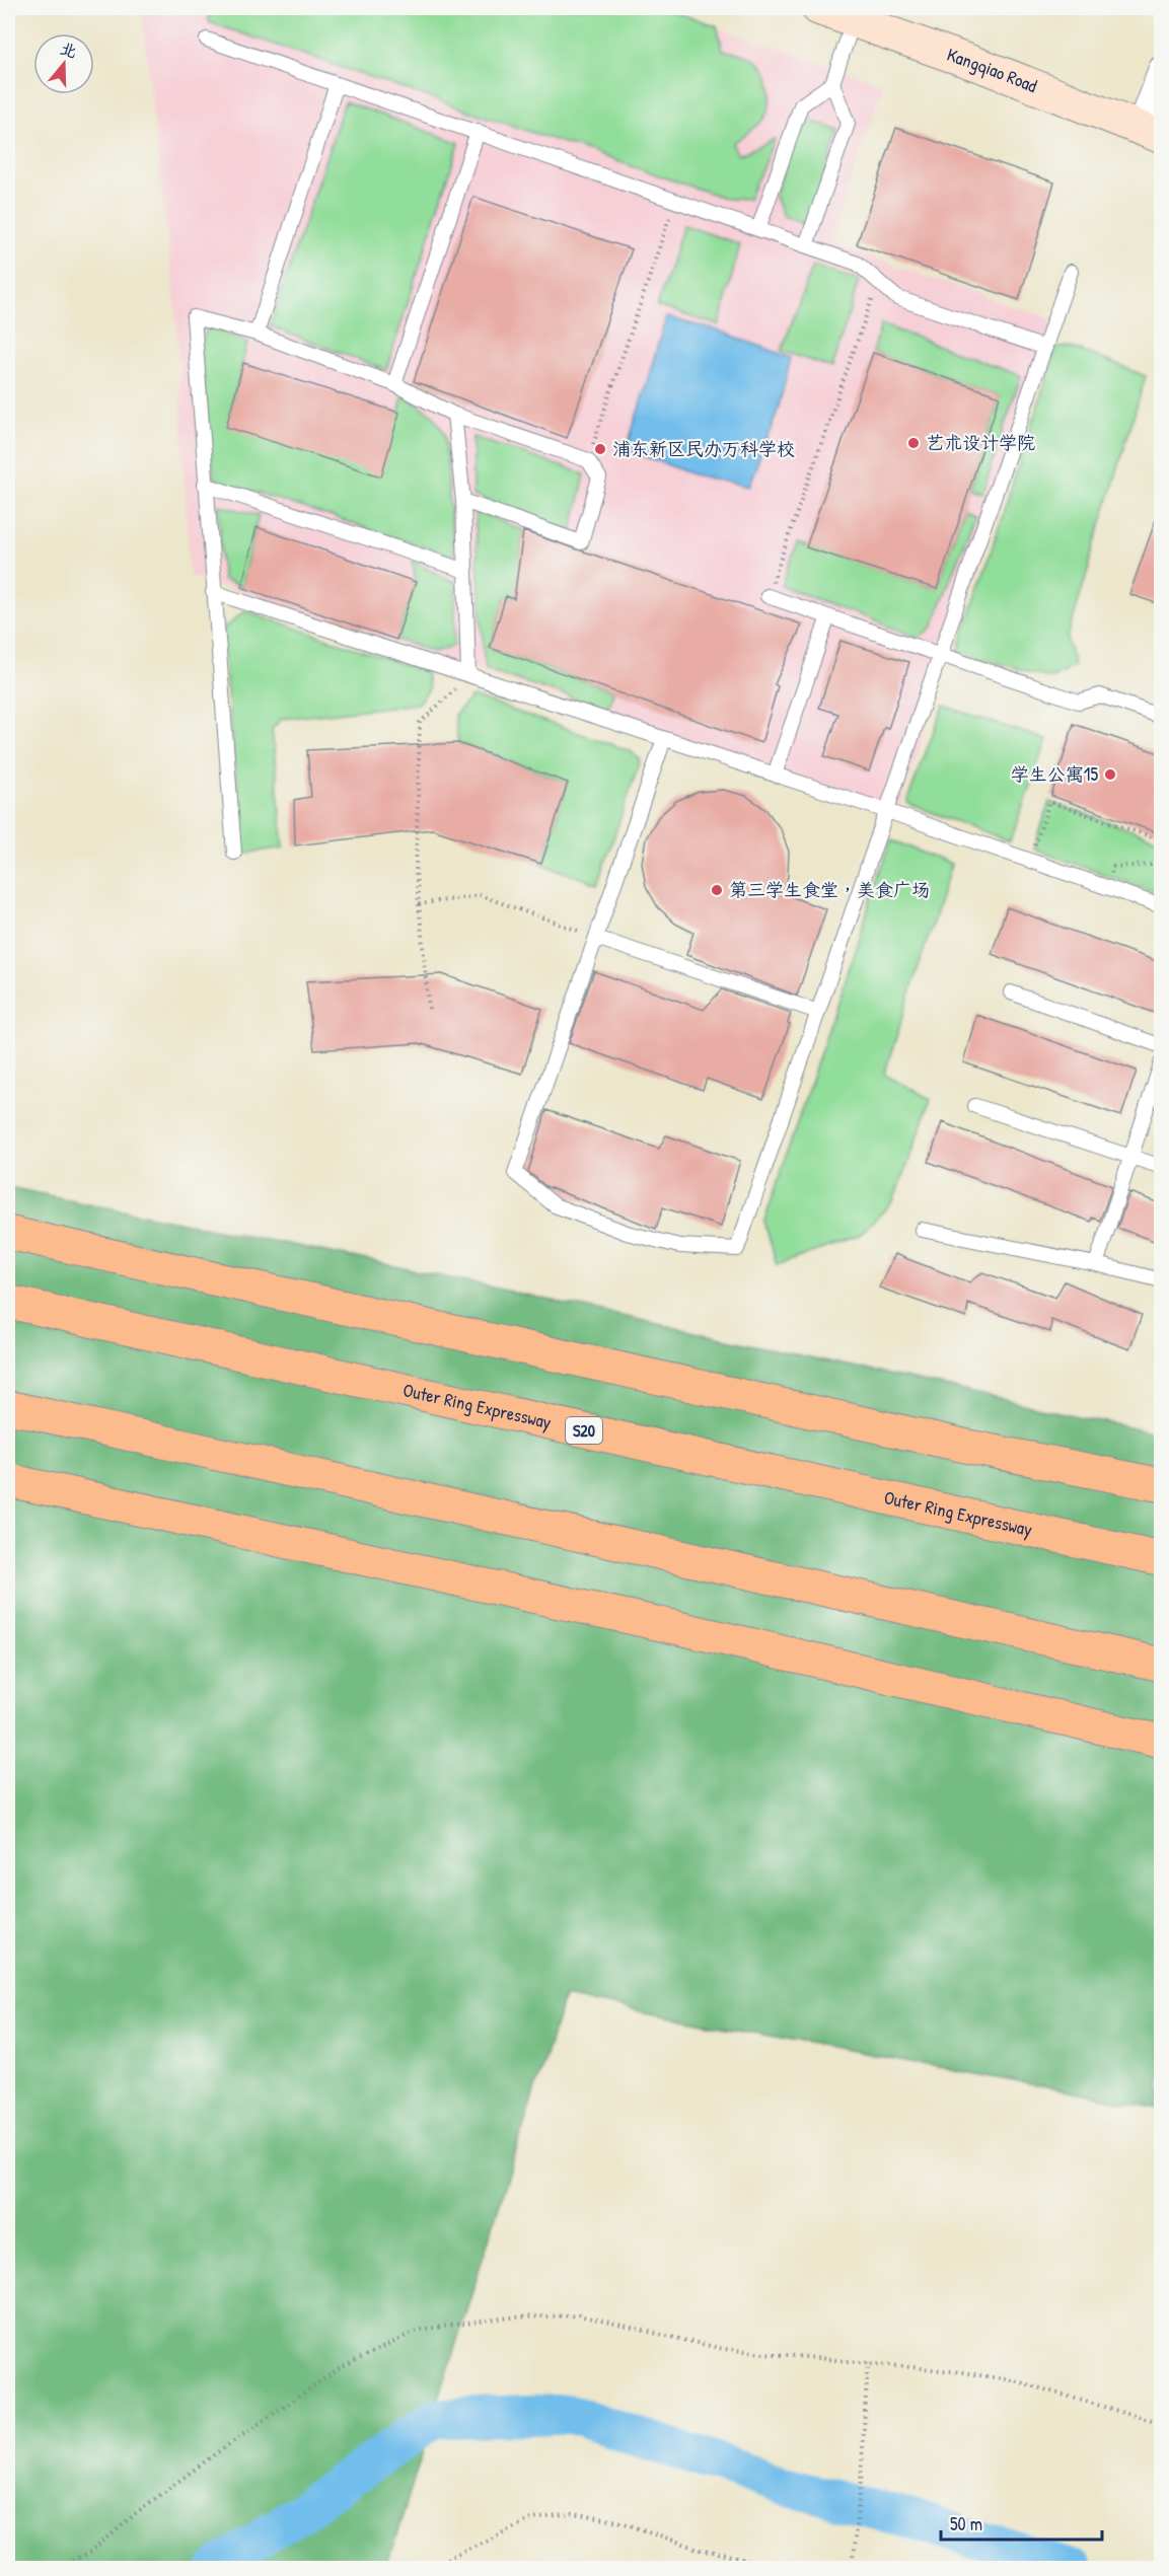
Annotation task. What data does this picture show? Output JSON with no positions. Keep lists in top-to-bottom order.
{
  "streets": {
    "highway": ["Outer Ring Expressway", "S20"],
    "main road": ["Kangqiao Road"]
  },
  "places": [
    "艺术设计学院",
    "浦东新区民办万科学校",
    "学生公寓15",
    "第三学生食堂，美食广场"
  ],
  "scale_bar": "50 m",
  "north": "top"
}
